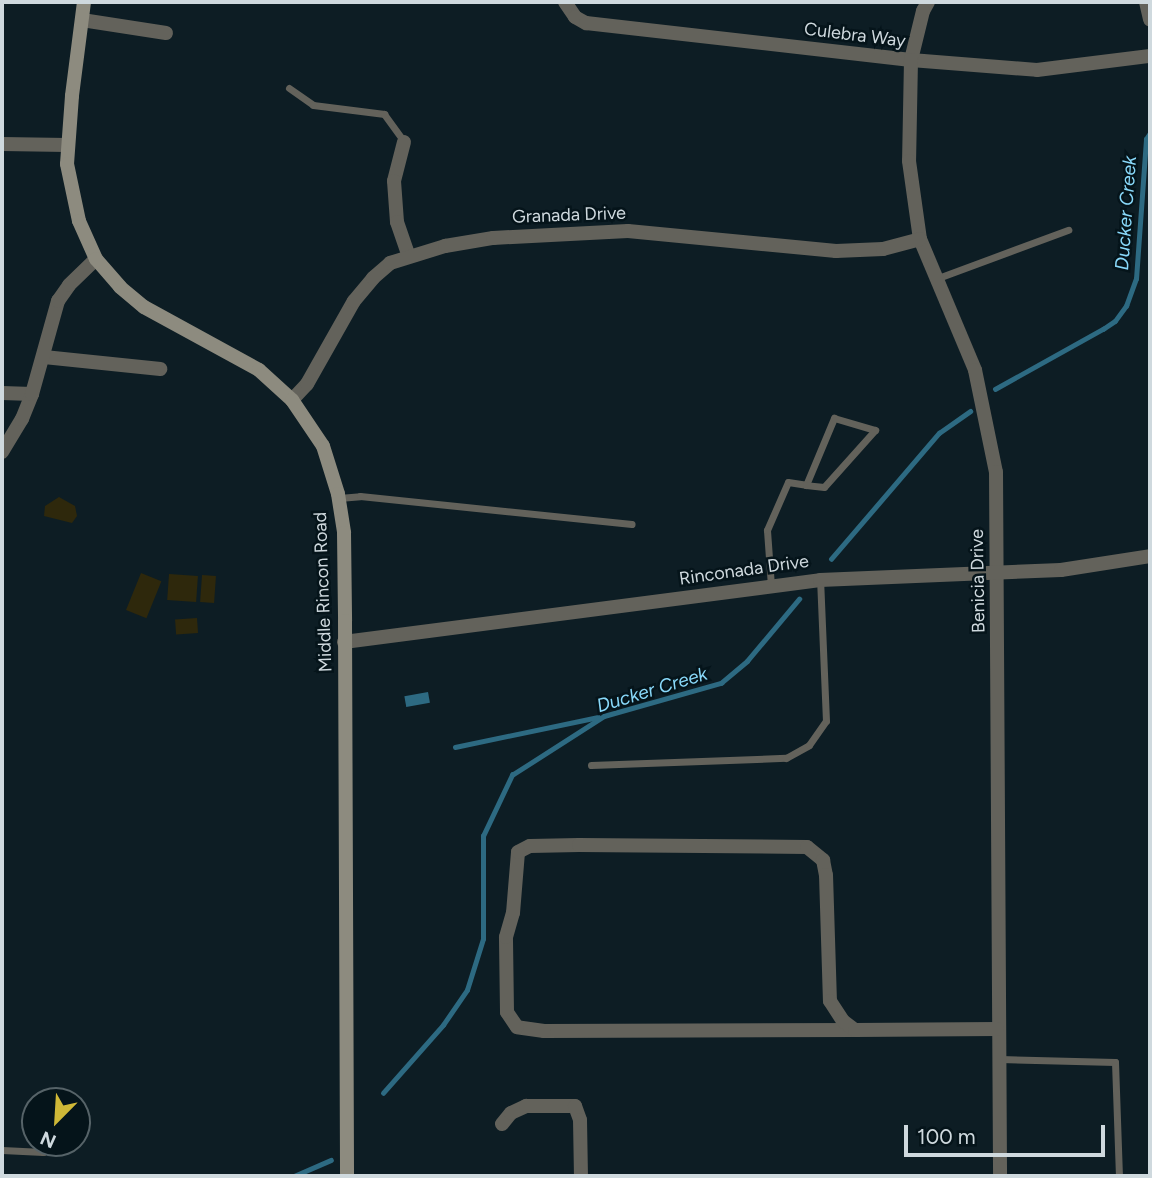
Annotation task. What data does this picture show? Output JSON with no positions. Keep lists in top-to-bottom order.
{
  "streets": {
    "street": [
      "Culebra Way",
      "Granada Drive",
      "Rinconada Drive",
      "Benicia Drive",
      "Middle Rincon Road"
    ]
  },
  "crossings": [
    ["Culebra Way", "Benicia Drive"],
    ["Granada Drive", "Benicia Drive"],
    ["Granada Drive", "Middle Rincon Road"],
    ["Rinconada Drive", "Benicia Drive"],
    ["Rinconada Drive", "Middle Rincon Road"]
  ],
  "water": ["Ducker Creek"],
  "scale_bar": "100 m",
  "north": "bottom left"
}
